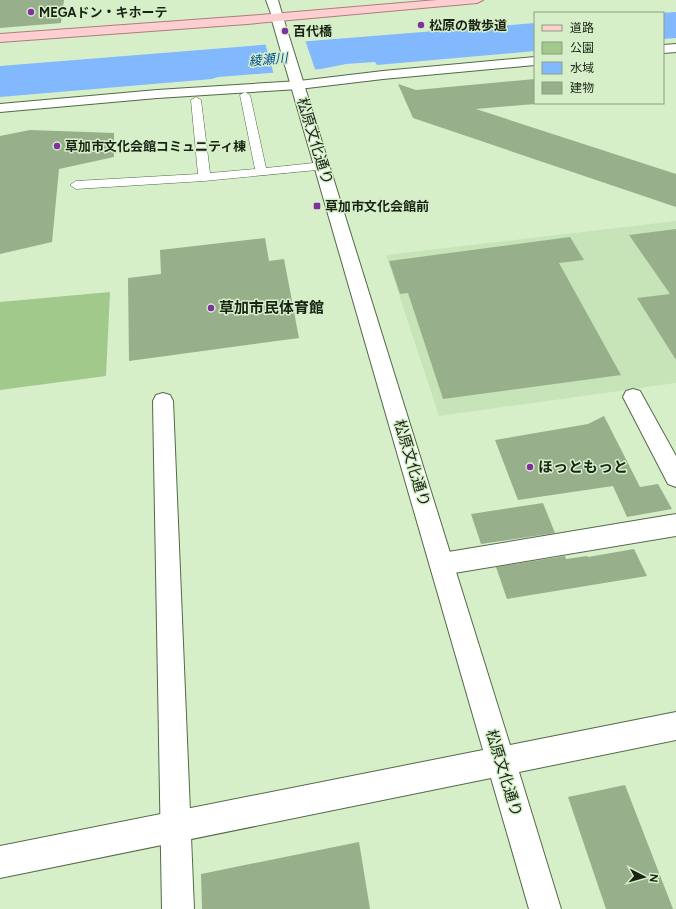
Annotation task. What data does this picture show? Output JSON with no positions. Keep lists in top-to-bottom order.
{
  "streets": {
    "street": ["松原文化通り"]
  },
  "water": ["綾瀬川"],
  "places": {
    "other": [
      "MEGAドン・キホーテ",
      "松原の散歩道",
      "百代橋",
      "草加市文化会館コミュニティ棟",
      "草加市民体育館",
      "ほっともっと"
    ],
    "transit": ["草加市文化会館前"]
  },
  "legend": [
    "道路",
    "公園",
    "水域",
    "建物"
  ],
  "north": "right"
}
